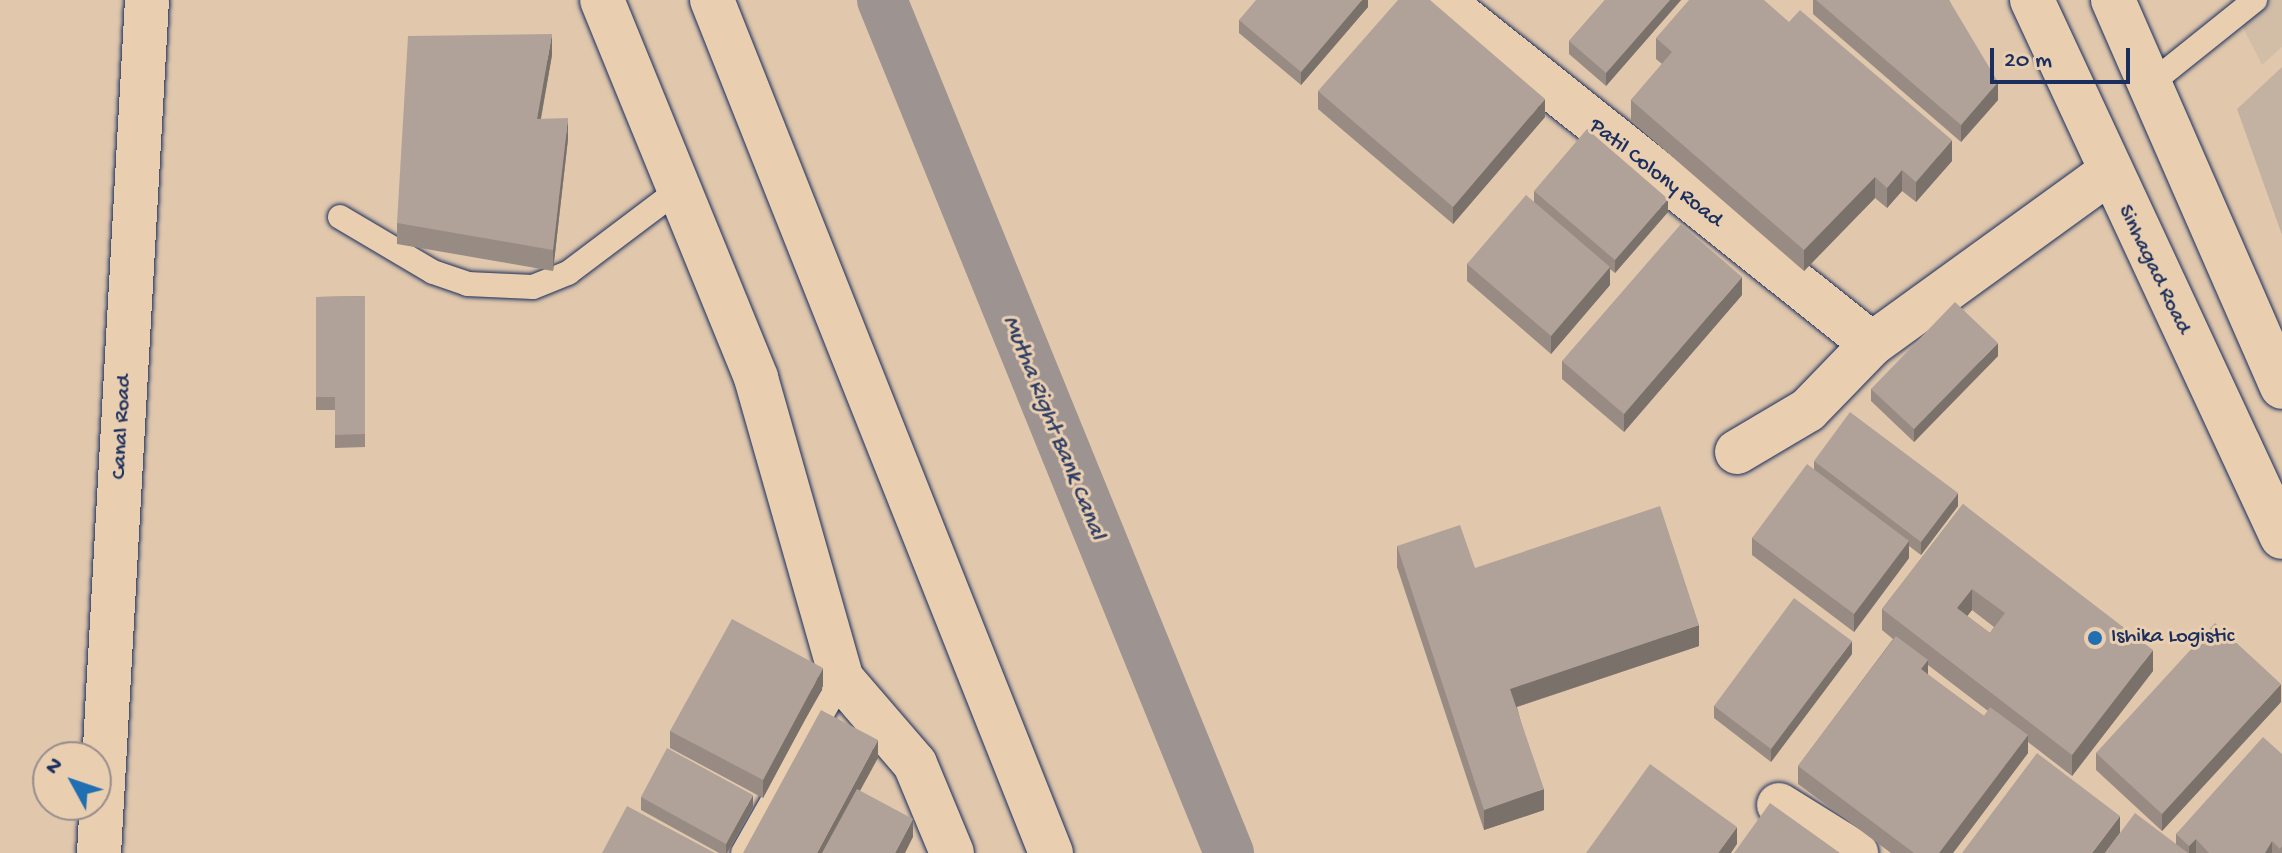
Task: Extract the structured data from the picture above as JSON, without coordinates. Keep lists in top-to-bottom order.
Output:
{
  "streets": {
    "street": ["Patil Colony Road", "Sinhagad Road", "Canal Road"]
  },
  "water": ["Mutha Right Bank Canal"],
  "places": ["Ishika Logistic"],
  "scale_bar": "20 m",
  "north": "top left"
}
